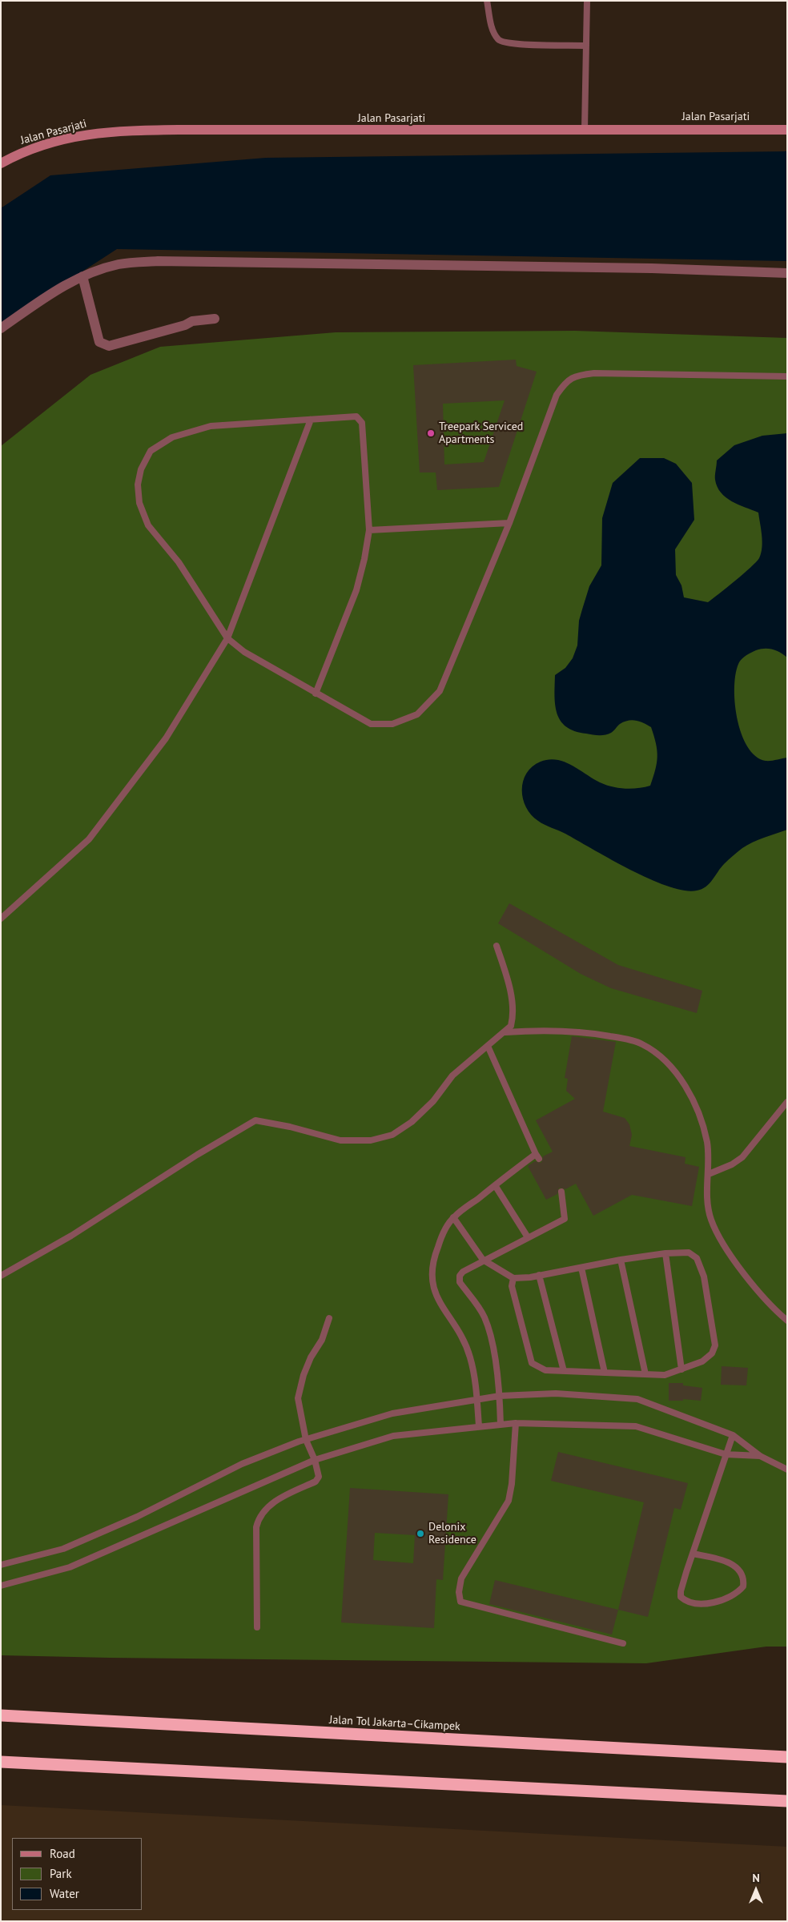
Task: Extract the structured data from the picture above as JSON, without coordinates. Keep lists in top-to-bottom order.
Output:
{
  "streets": {
    "highway": ["Jalan Tol Jakarta–Cikampek"],
    "main road": ["Jalan Pasarjati"]
  },
  "places": ["Treepark Serviced Apartments", "Delonix Residence"],
  "legend": ["Road", "Park", "Water"],
  "north": "top"
}
